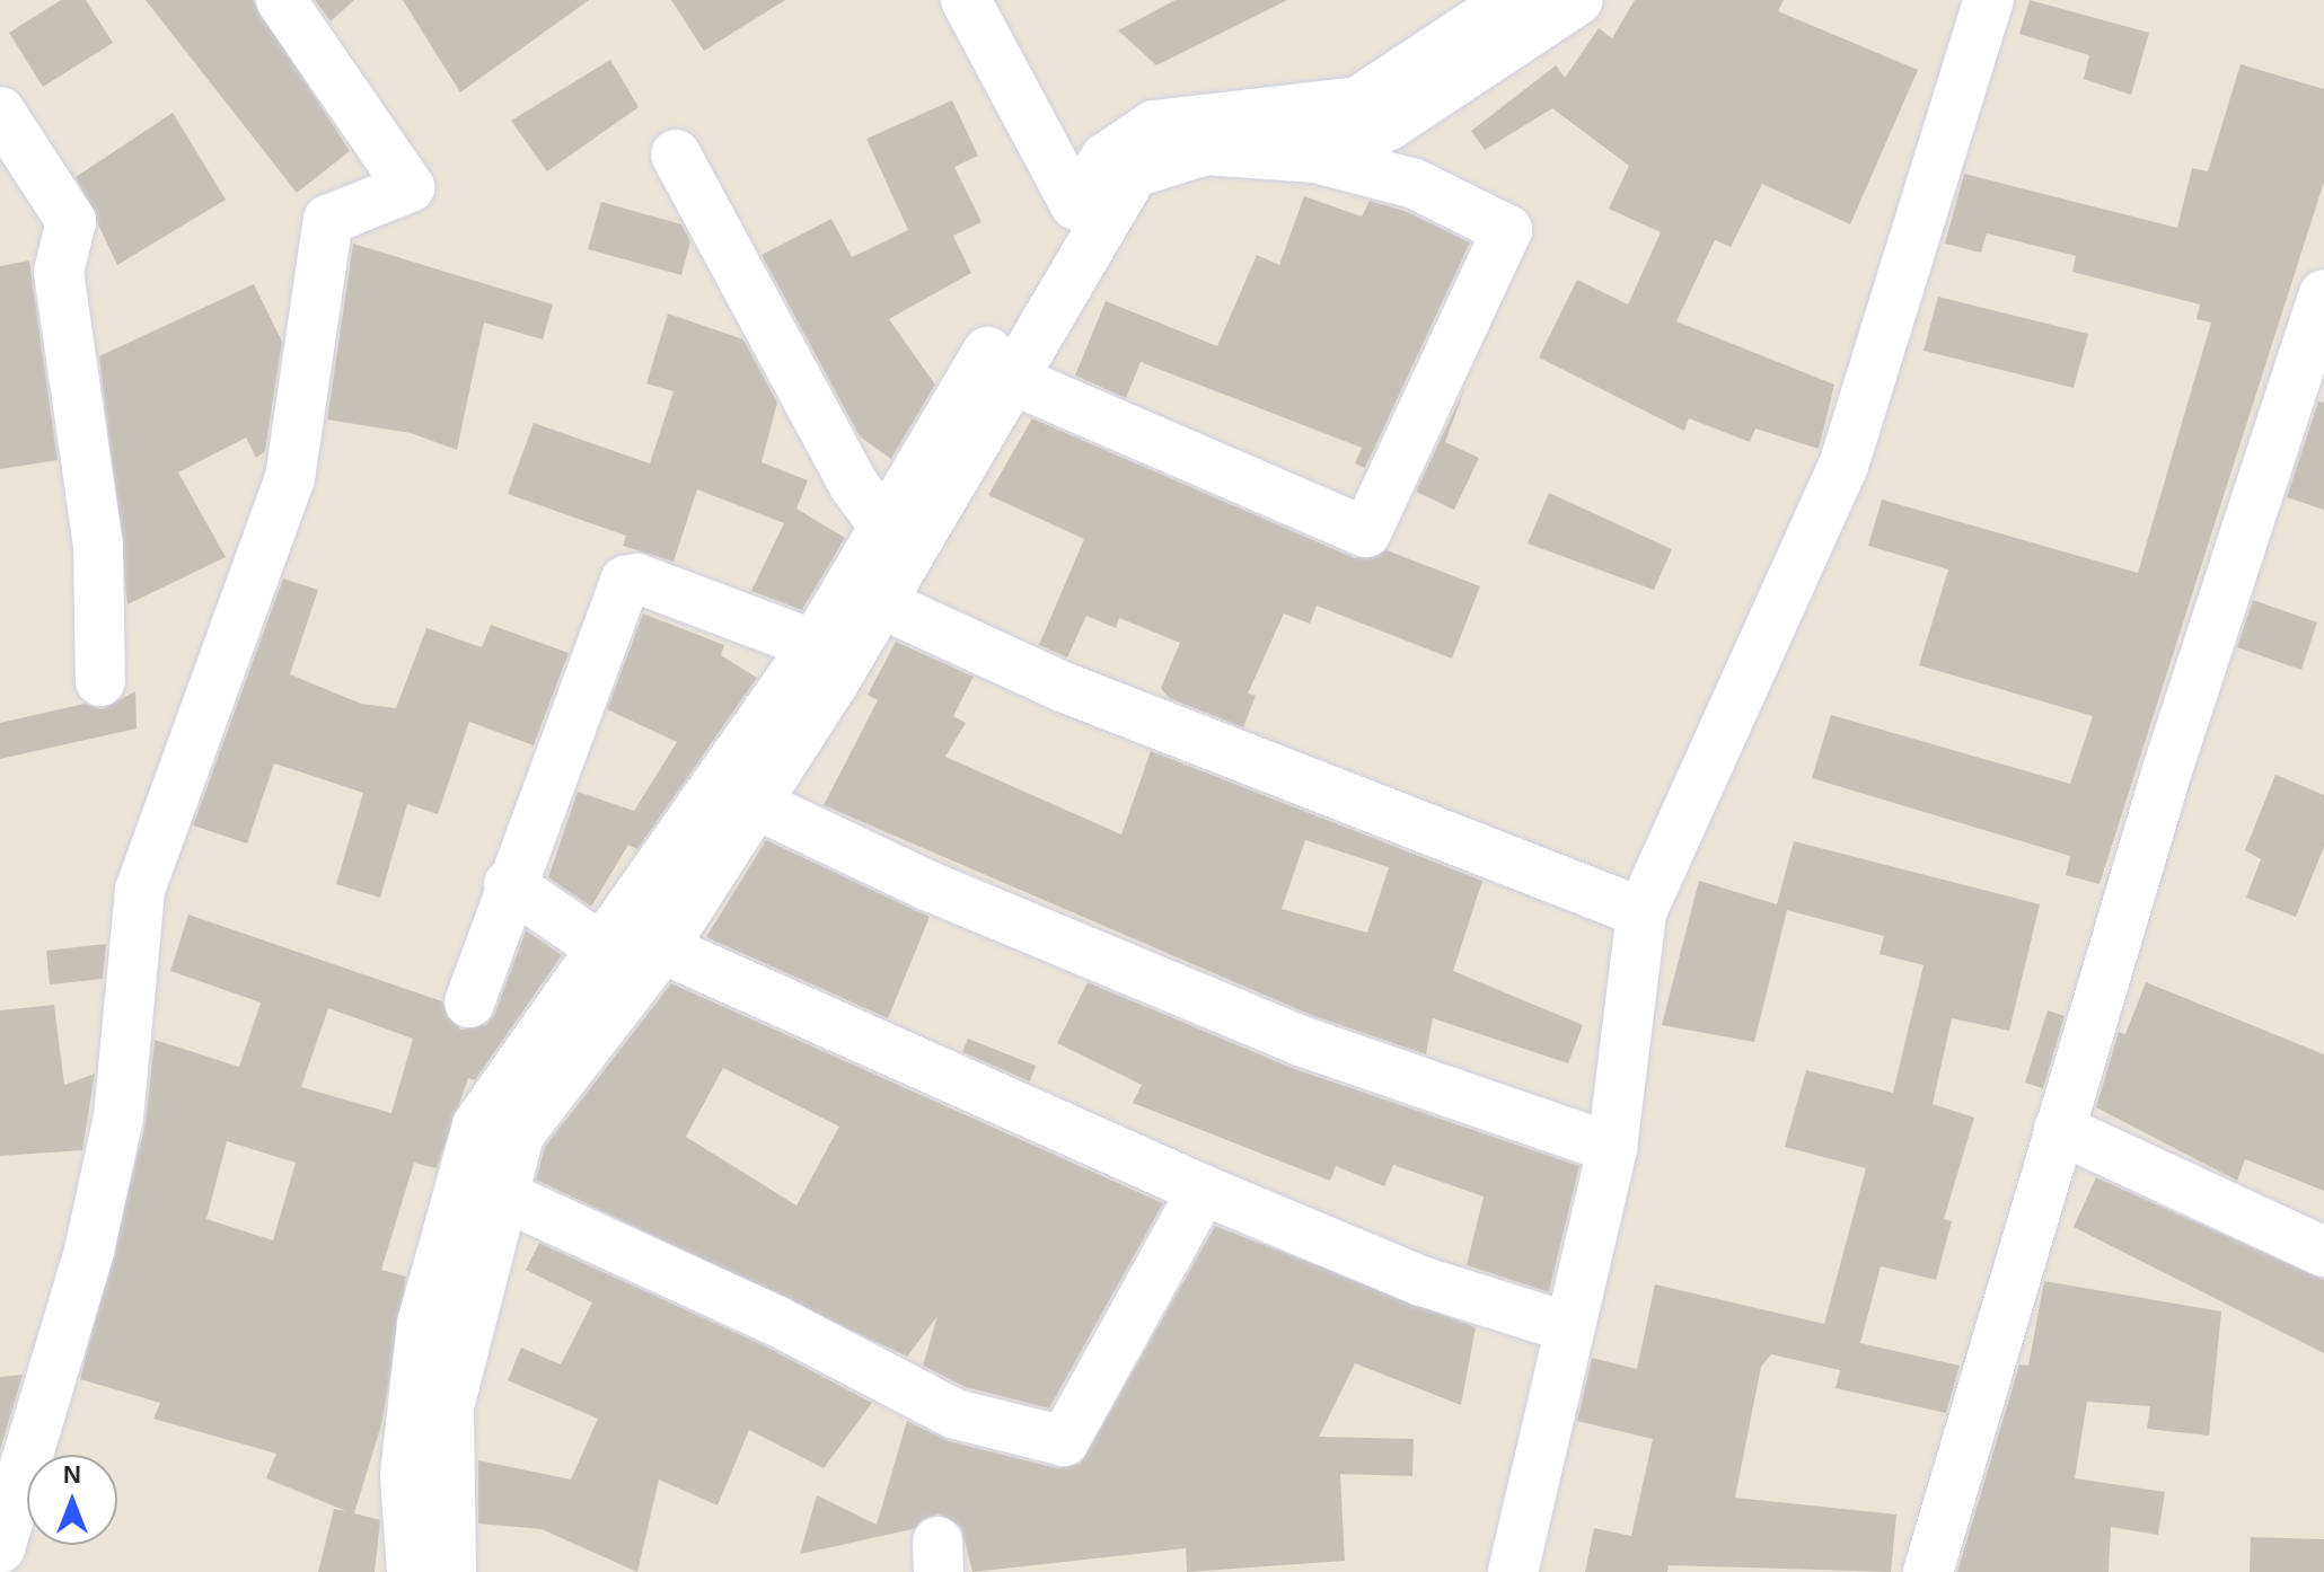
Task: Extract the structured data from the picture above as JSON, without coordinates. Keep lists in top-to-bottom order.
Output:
{
  "north": "top"
}
